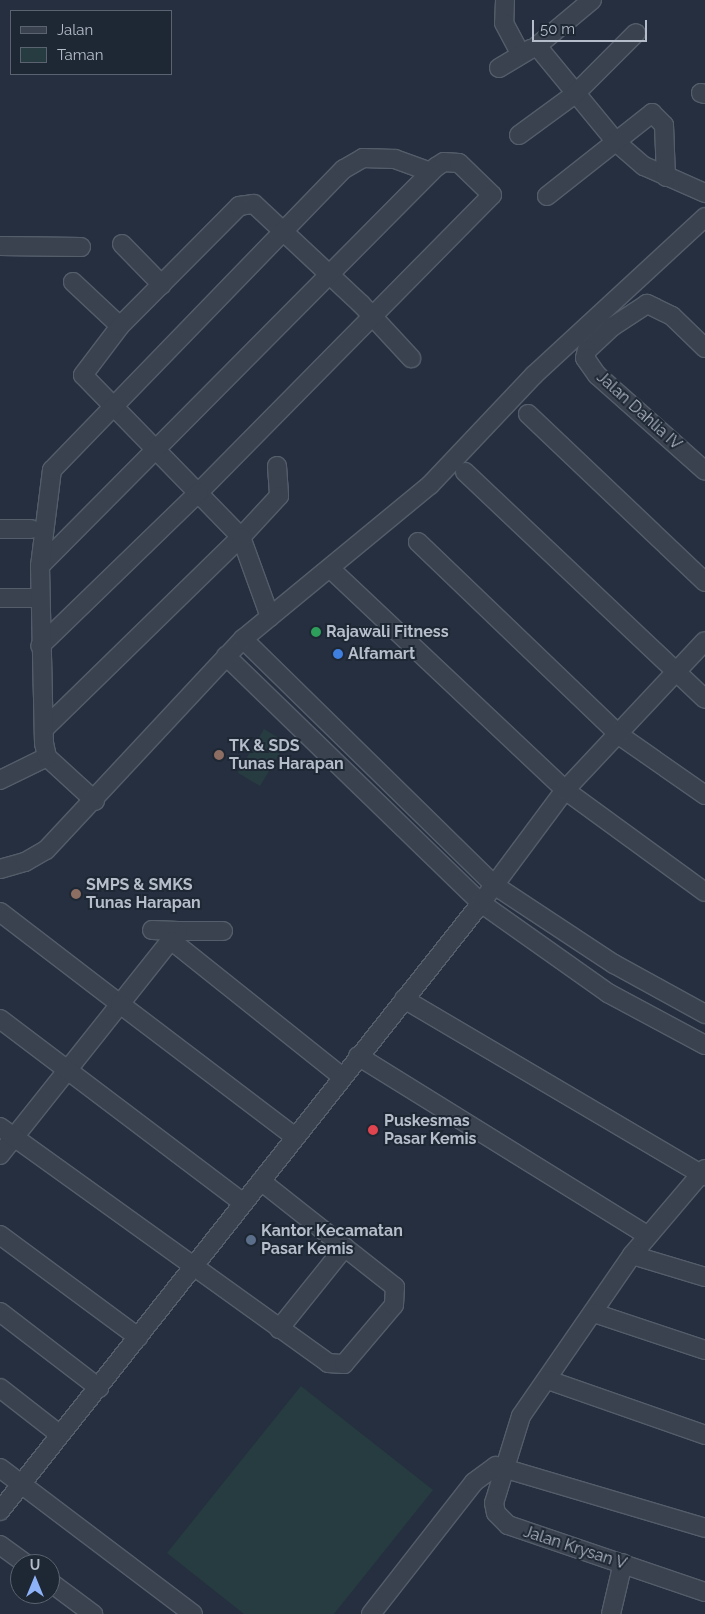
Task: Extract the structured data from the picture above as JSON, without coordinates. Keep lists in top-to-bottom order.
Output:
{
  "streets": {
    "street": ["Jalan Dahlia IV", "Jalan Krysan V"]
  },
  "places": [
    "Rajawali Fitness",
    "Alfamart",
    "TK & SDS Tunas Harapan",
    "SMPS & SMKS Tunas Harapan",
    "Puskesmas Pasar Kemis",
    "Kantor Kecamatan Pasar Kemis"
  ],
  "legend": ["Jalan", "Taman"],
  "scale_bar": "50 m",
  "north": "top"
}
